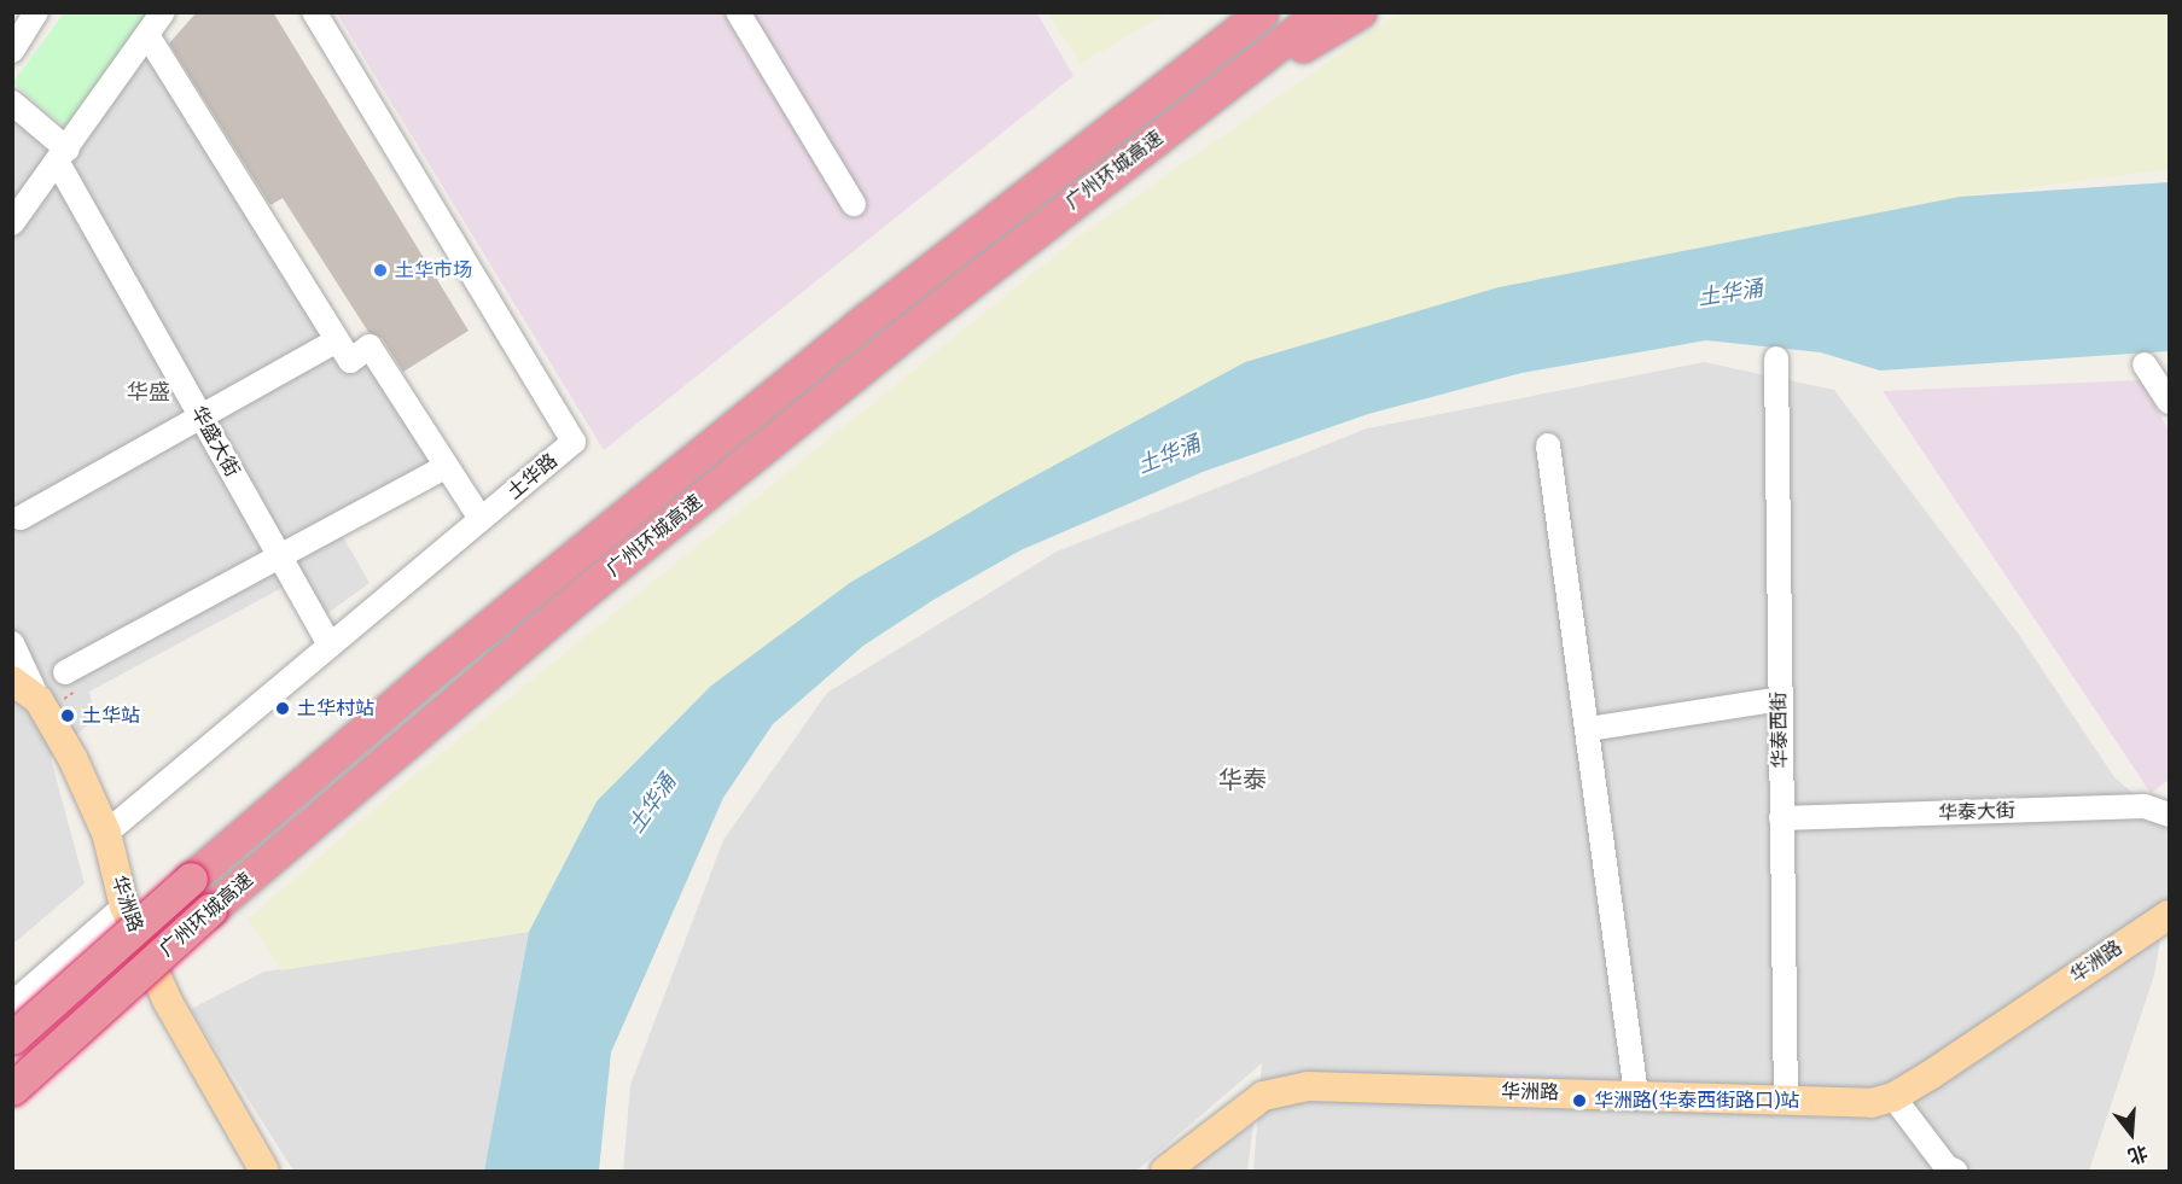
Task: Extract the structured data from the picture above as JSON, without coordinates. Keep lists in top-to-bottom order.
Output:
{
  "streets": {
    "highway": ["广州环城高速"],
    "main road": ["华洲路"],
    "street": [
      "华盛大街",
      "土华路",
      "华泰西街",
      "华泰大街"
    ]
  },
  "crossings": [
    ["华盛大街", "土华路"],
    ["土华路", "华洲路"],
    ["华泰西街", "华泰大街"],
    ["华泰西街", "华洲路"]
  ],
  "districts": ["华盛", "华泰"],
  "water": ["土华涌"],
  "places": [
    "土华市场",
    "土华村站",
    "土华站",
    "华洲路(华泰西街路口)站"
  ],
  "north": "bottom"
}
